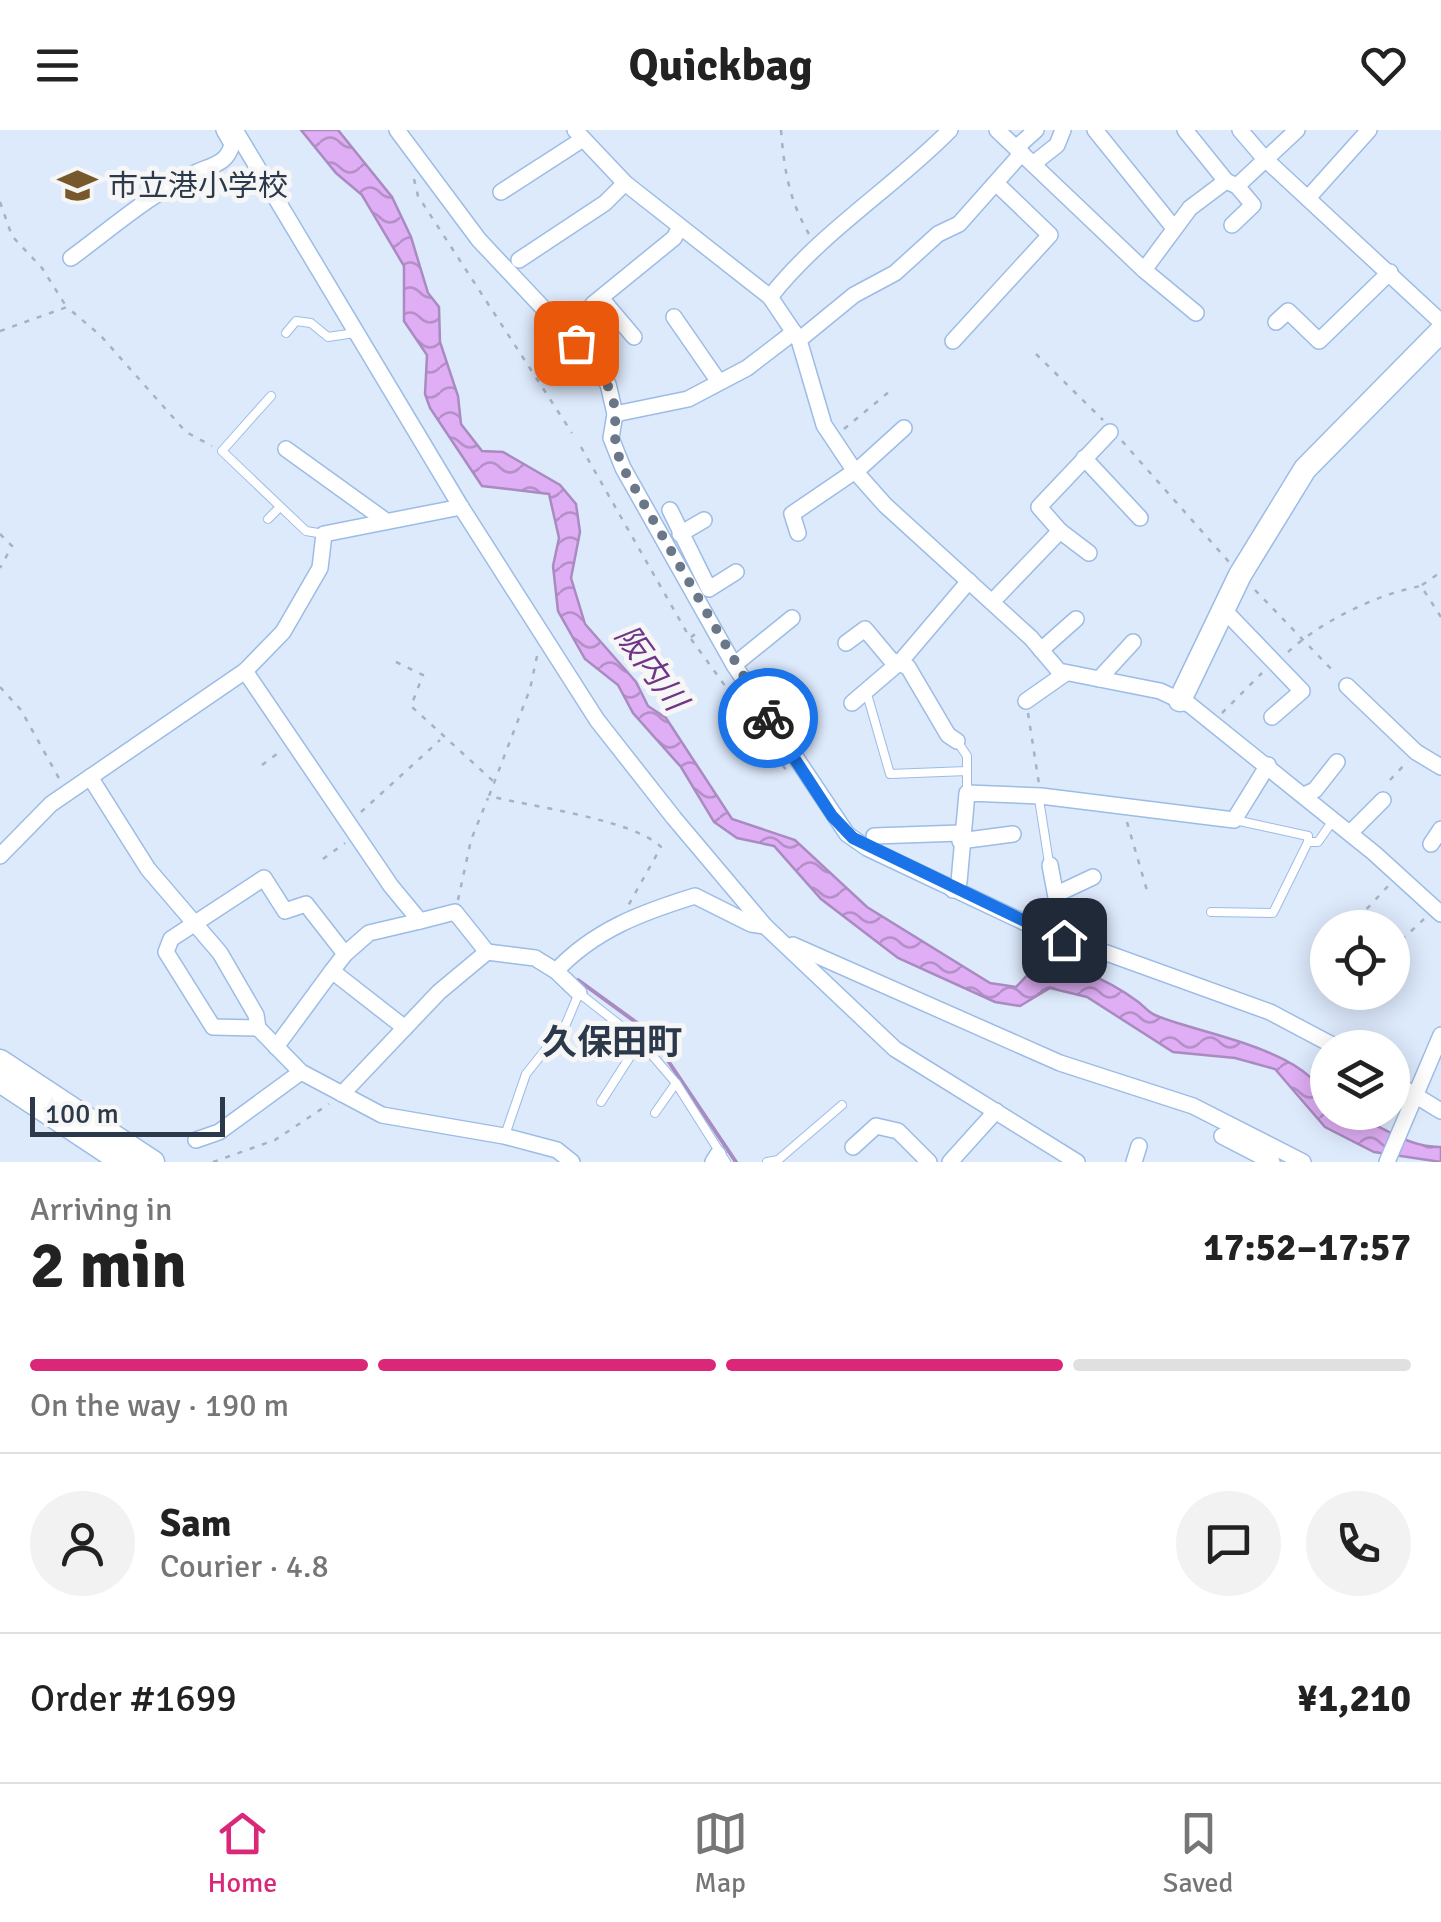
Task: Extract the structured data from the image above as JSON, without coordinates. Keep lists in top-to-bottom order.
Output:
{
  "districts": ["久保田町"],
  "water": ["阪内川"],
  "places": {
    "school or university": ["市立港小学校"]
  },
  "scale_bar": "100 m",
  "page": {
    "header": "Quickbag",
    "scale": "100 m",
    "heading": ["2 min", "Arriving in", "17:52–17:57"],
    "panel": [
      "Sam",
      "Courier · 4.8",
      "Order #1699",
      "¥1,210"
    ],
    "bar": "On the way · 190 m",
    "tabs": ["Home", "Map", "Saved"]
  }
}
